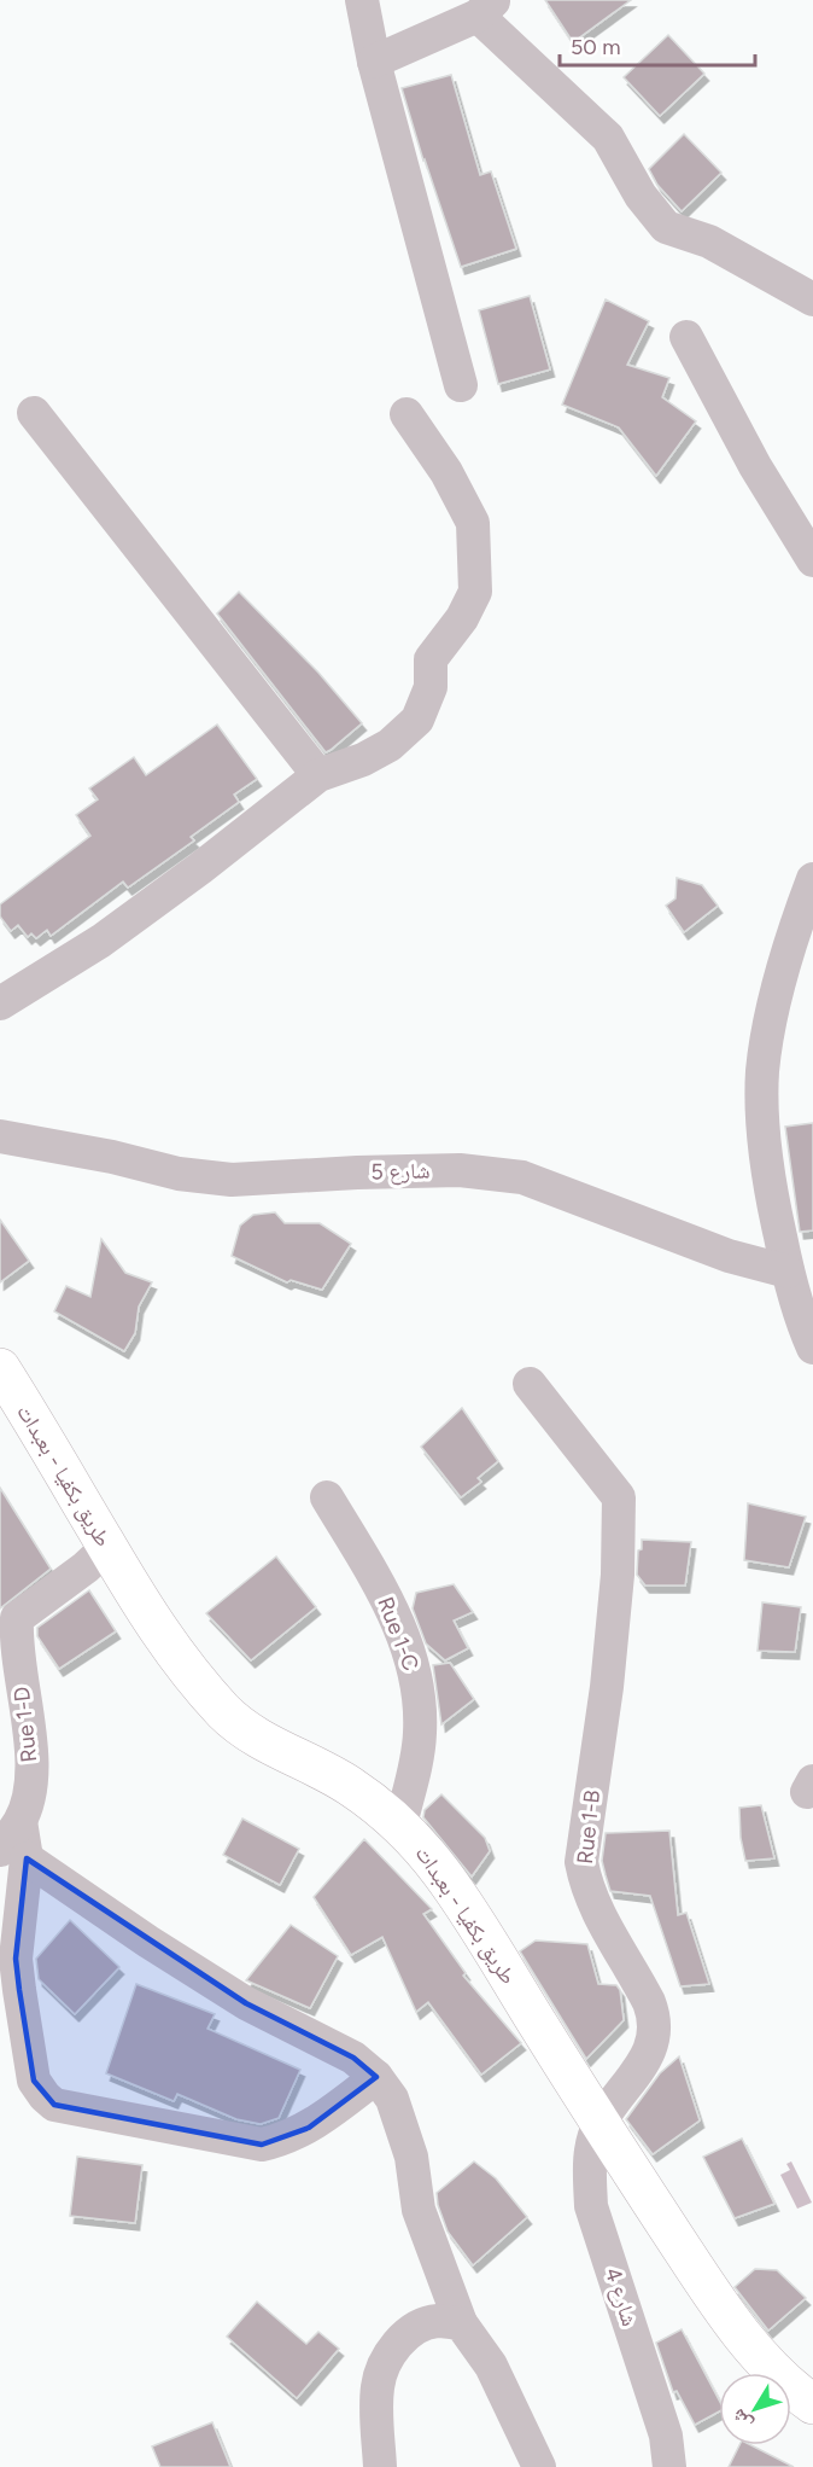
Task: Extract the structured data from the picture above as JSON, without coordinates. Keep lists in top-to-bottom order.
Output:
{
  "streets": {
    "main road": ["طريق بكفيا - بعبدات"],
    "street": [
      "شارع 5",
      "Rue 1-C",
      "Rue 1-D",
      "Rue 1-B",
      "شارع 4"
    ]
  },
  "crossings": [
    ["طريق بكفيا - بعبدات", "Rue 1-C"],
    ["طريق بكفيا - بعبدات", "Rue 1-D"],
    ["طريق بكفيا - بعبدات", "Rue 1-B"],
    ["طريق بكفيا - بعبدات", "شارع 4"],
    ["Rue 1-B", "شارع 4"]
  ],
  "scale_bar": "50 m",
  "north": "bottom left"
}
